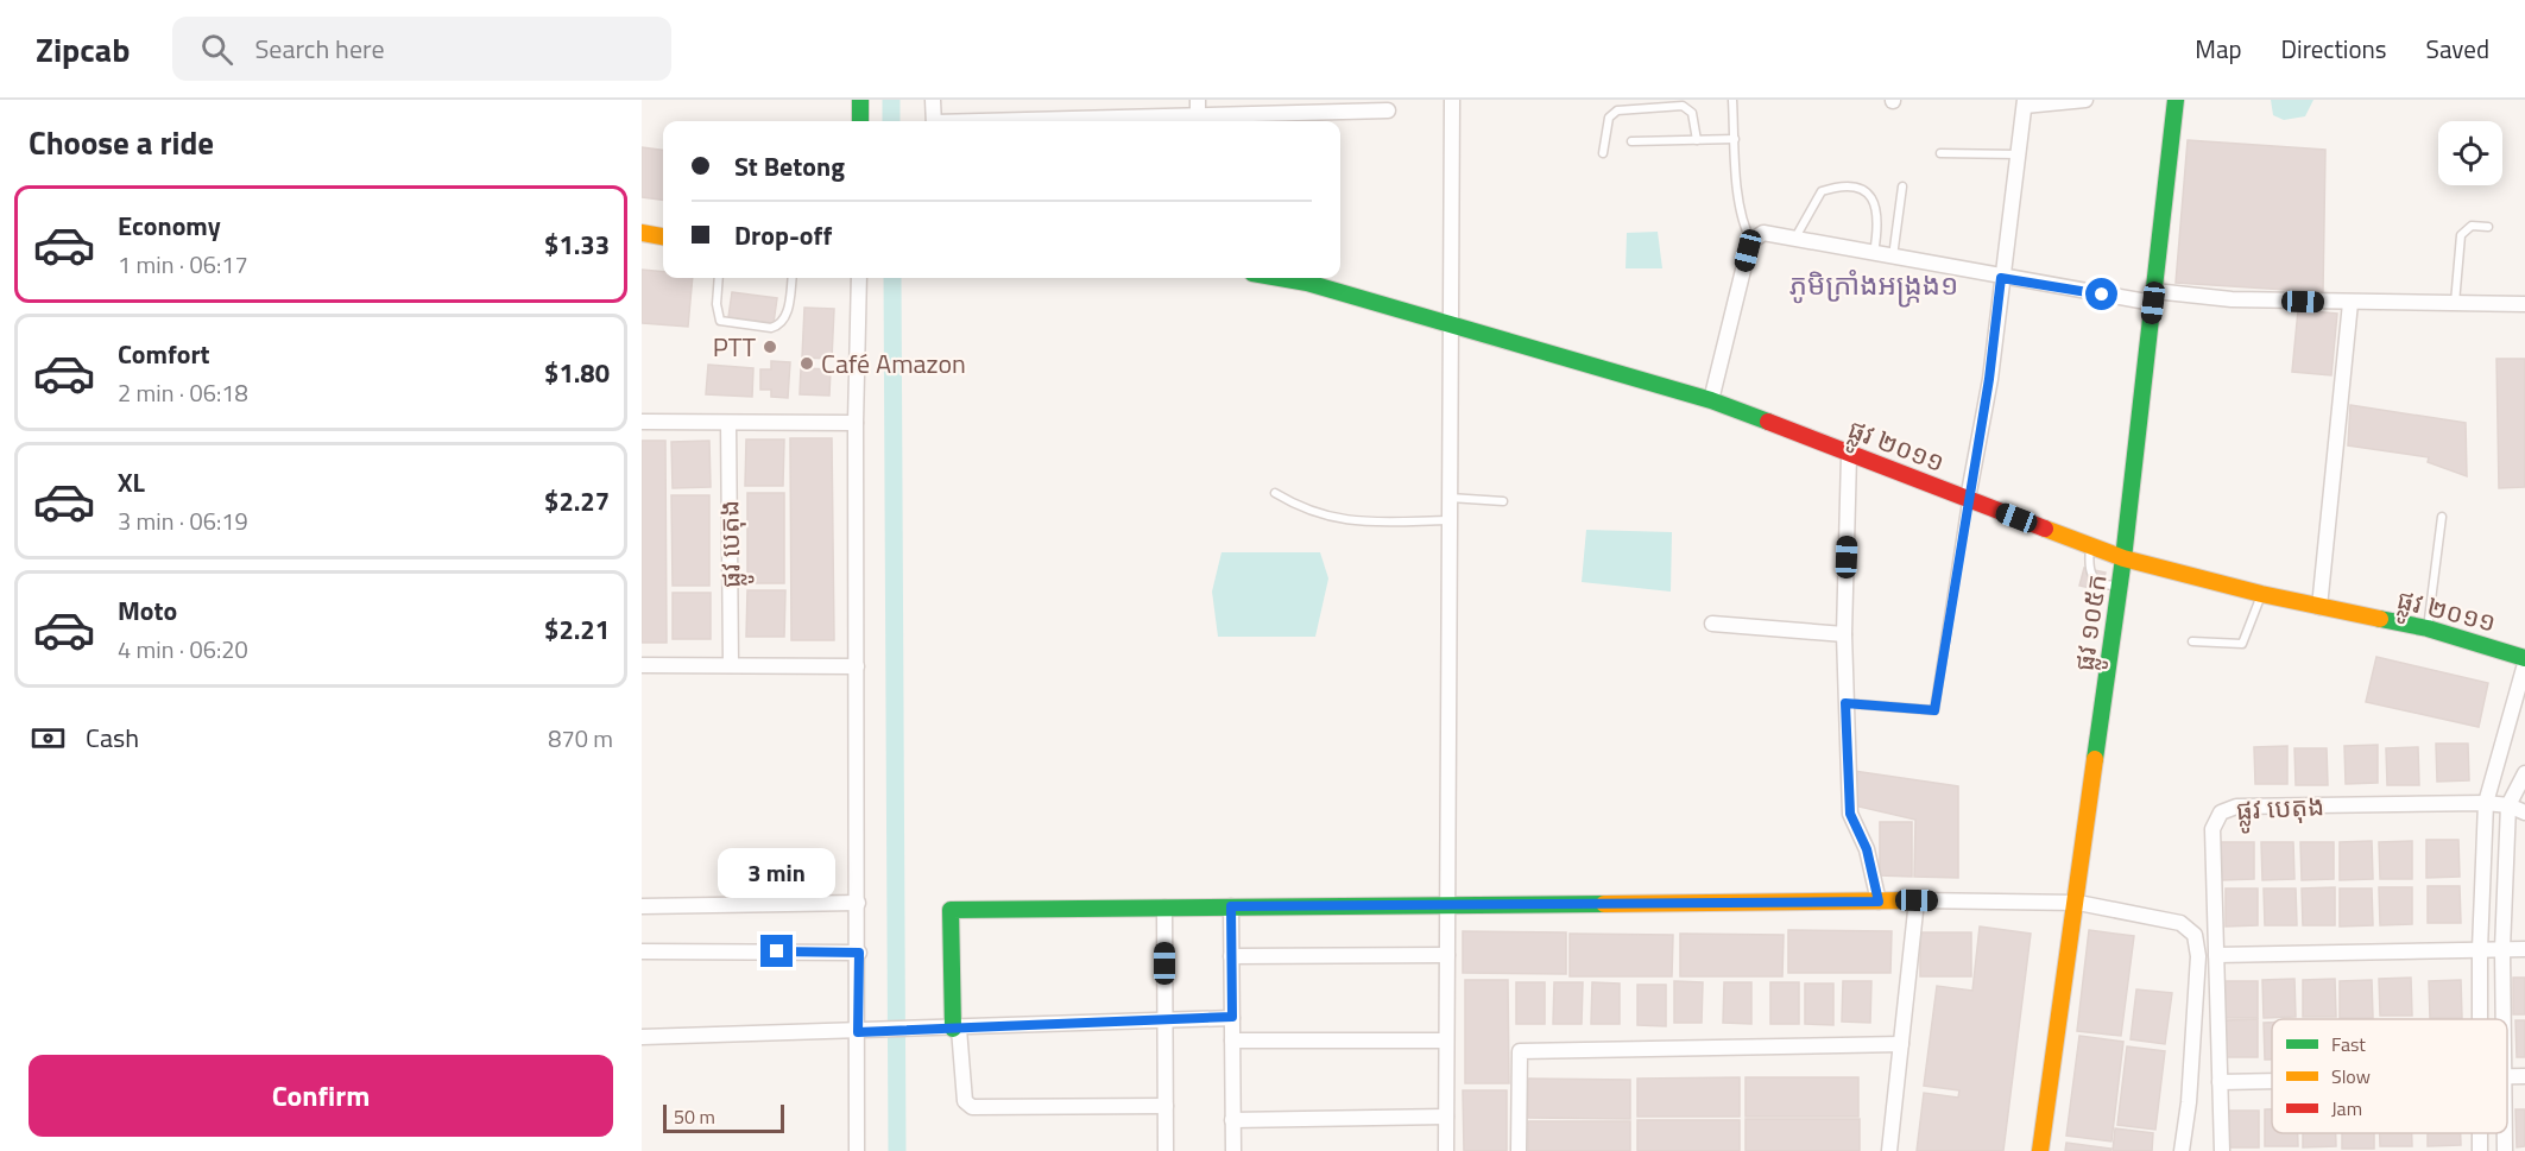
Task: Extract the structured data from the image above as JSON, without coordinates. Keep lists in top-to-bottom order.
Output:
{
  "streets": {
    "main road": ["ផ្លូវ ២០១១", "ផ្លូវ ១០៥ក"],
    "street": ["ផ្លូវ បេតុង"]
  },
  "crossings": [
    ["ផ្លូវ ២០១១", "ផ្លូវ ១០៥ក"]
  ],
  "districts": ["ភូមិក្រាំងអង្រ្កង១"],
  "places": ["PTT", "Café Amazon"],
  "legend": ["Fast", "Slow", "Jam"],
  "scale_bar": "50 m",
  "page": {
    "header": "Zipcab",
    "search": "Search here",
    "nav": ["Map", "Directions", "Saved"],
    "heading": "Choose a ride",
    "banner": ["St Betong", "Drop-off"],
    "list": [
      {
        "name": "Economy",
        "note": "1 min · 06:17",
        "value": "$1.33"
      },
      {
        "name": "Comfort",
        "note": "2 min · 06:18",
        "value": "$1.80"
      },
      {
        "name": "XL",
        "note": "3 min · 06:19",
        "value": "$2.27"
      },
      {
        "name": "Moto",
        "note": "4 min · 06:20",
        "value": "$2.21"
      }
    ],
    "pay": ["Cash", "870 m"],
    "bubble": "3 min",
    "buttons": "Confirm",
    "scale": "50 m"
  }
}
